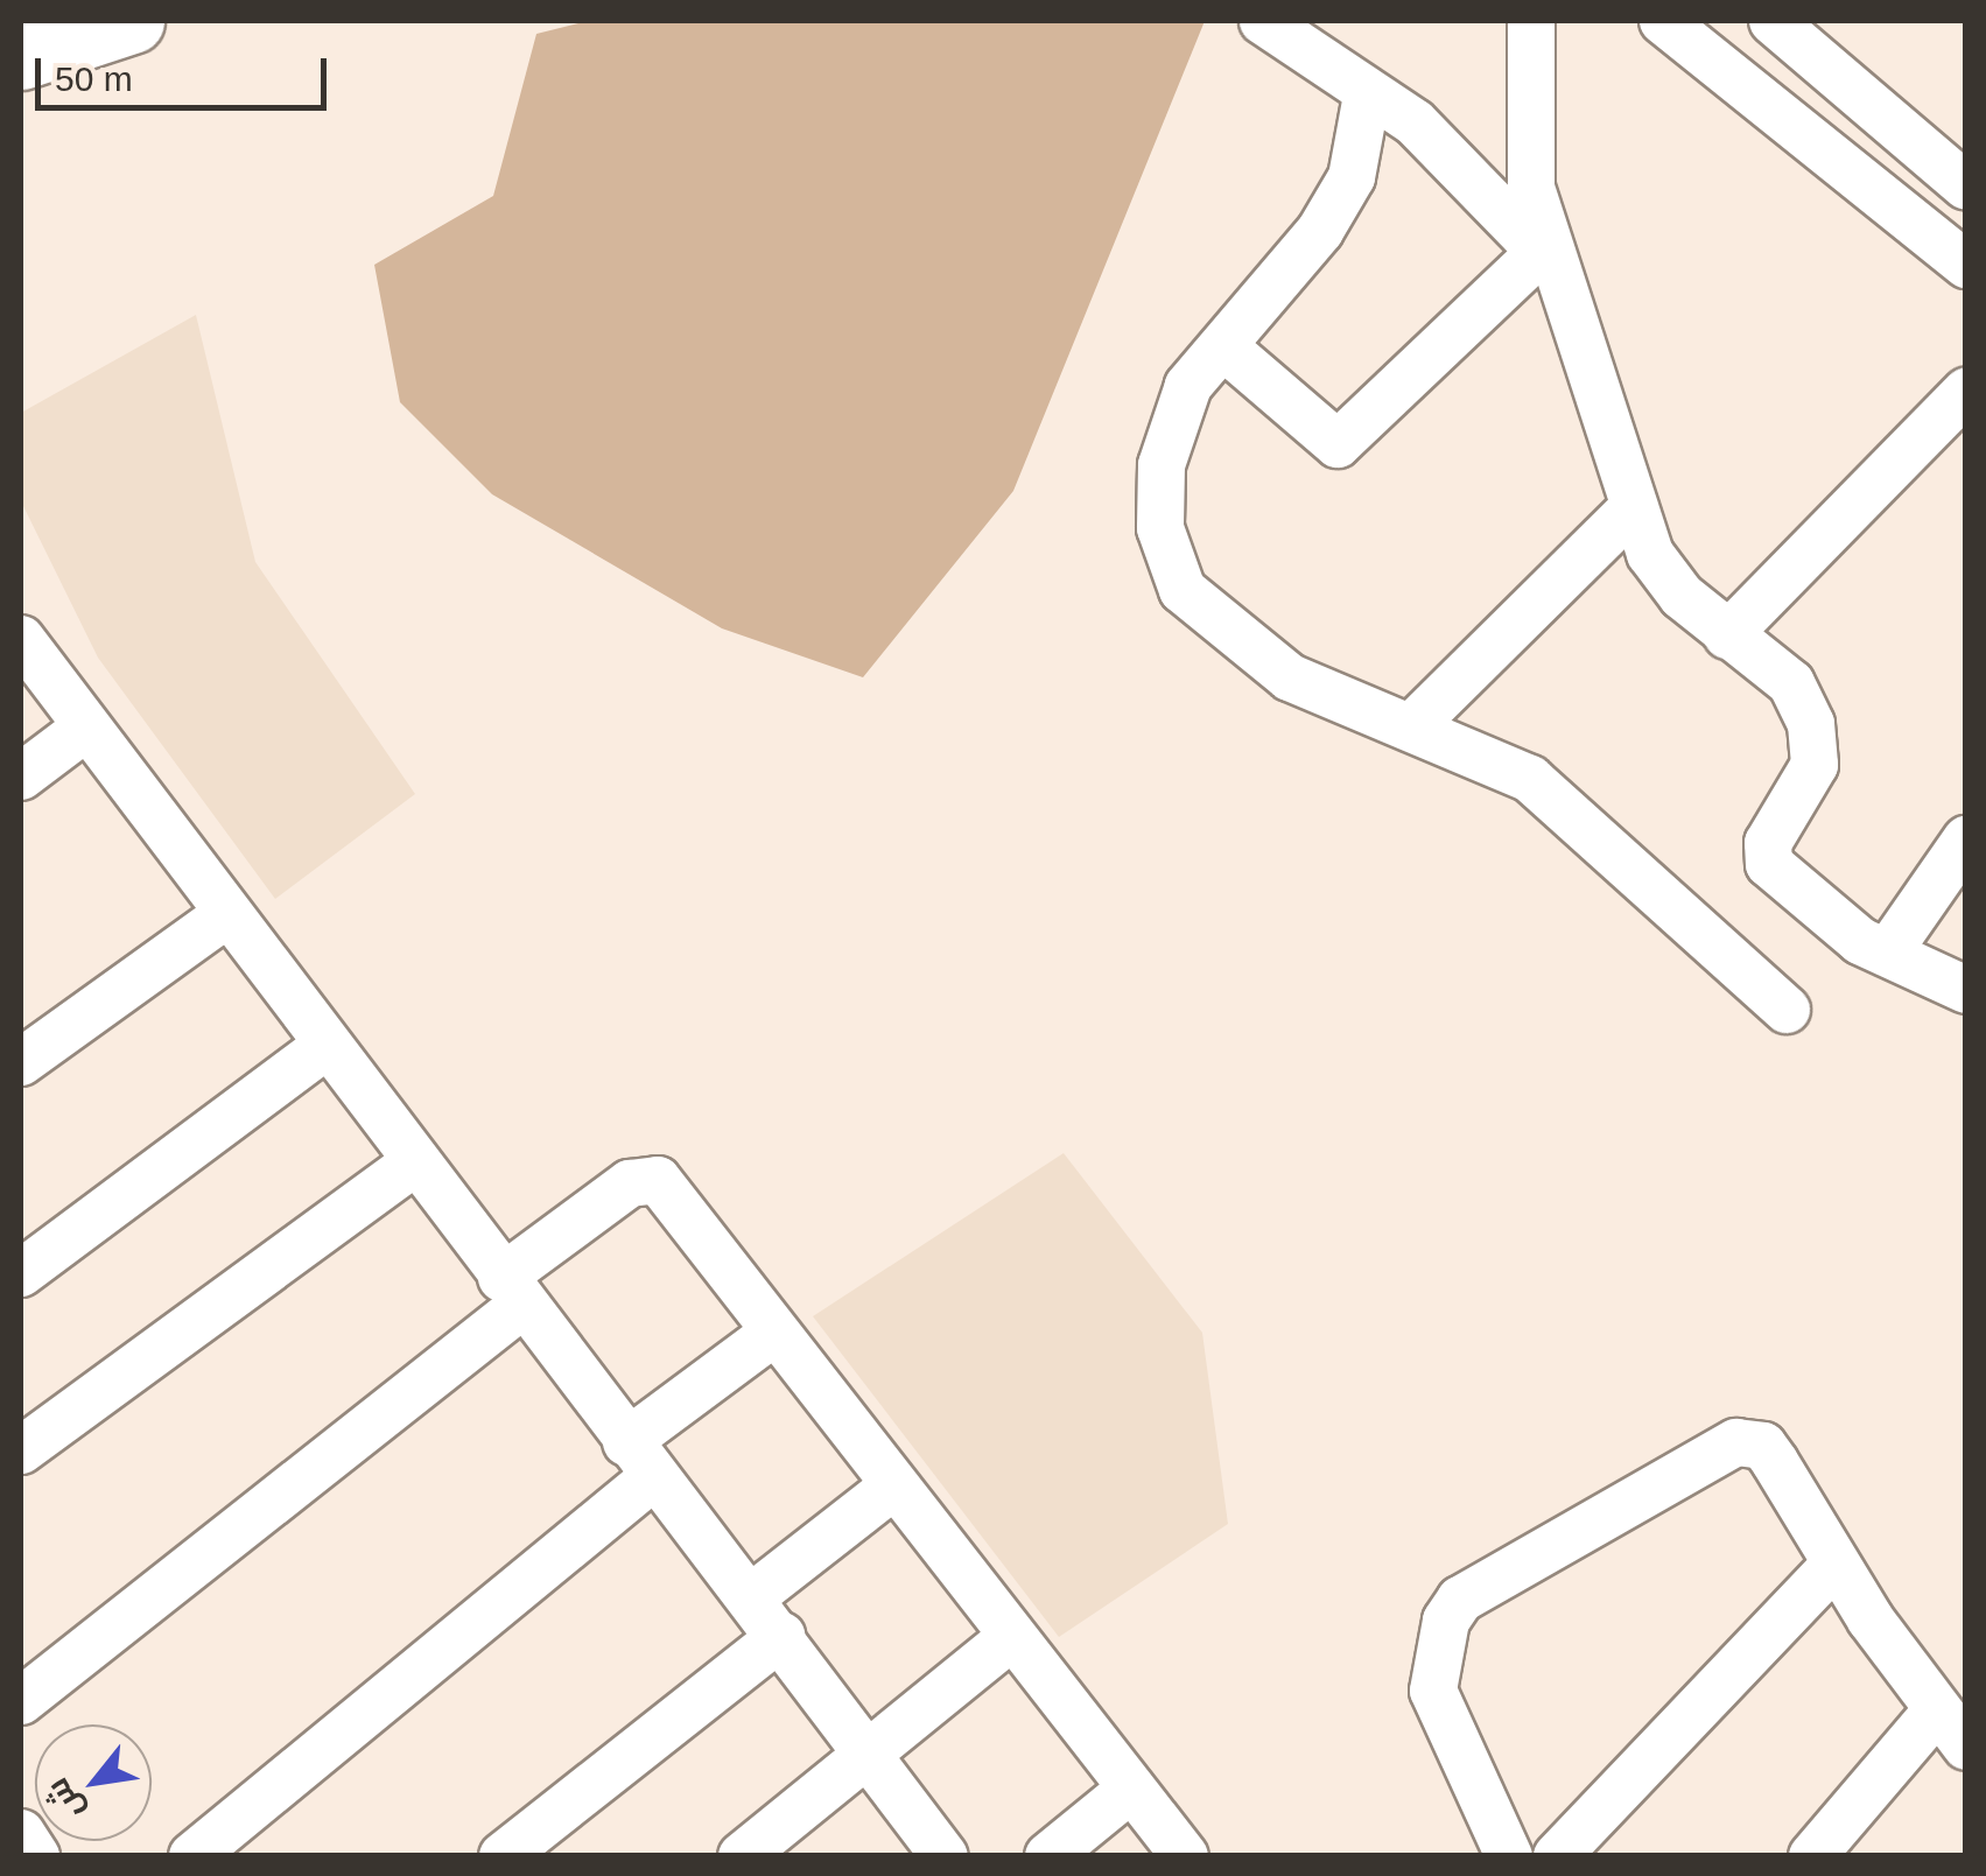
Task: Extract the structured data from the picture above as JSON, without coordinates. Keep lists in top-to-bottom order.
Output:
{
  "scale_bar": "50 m",
  "north": "bottom left"
}
